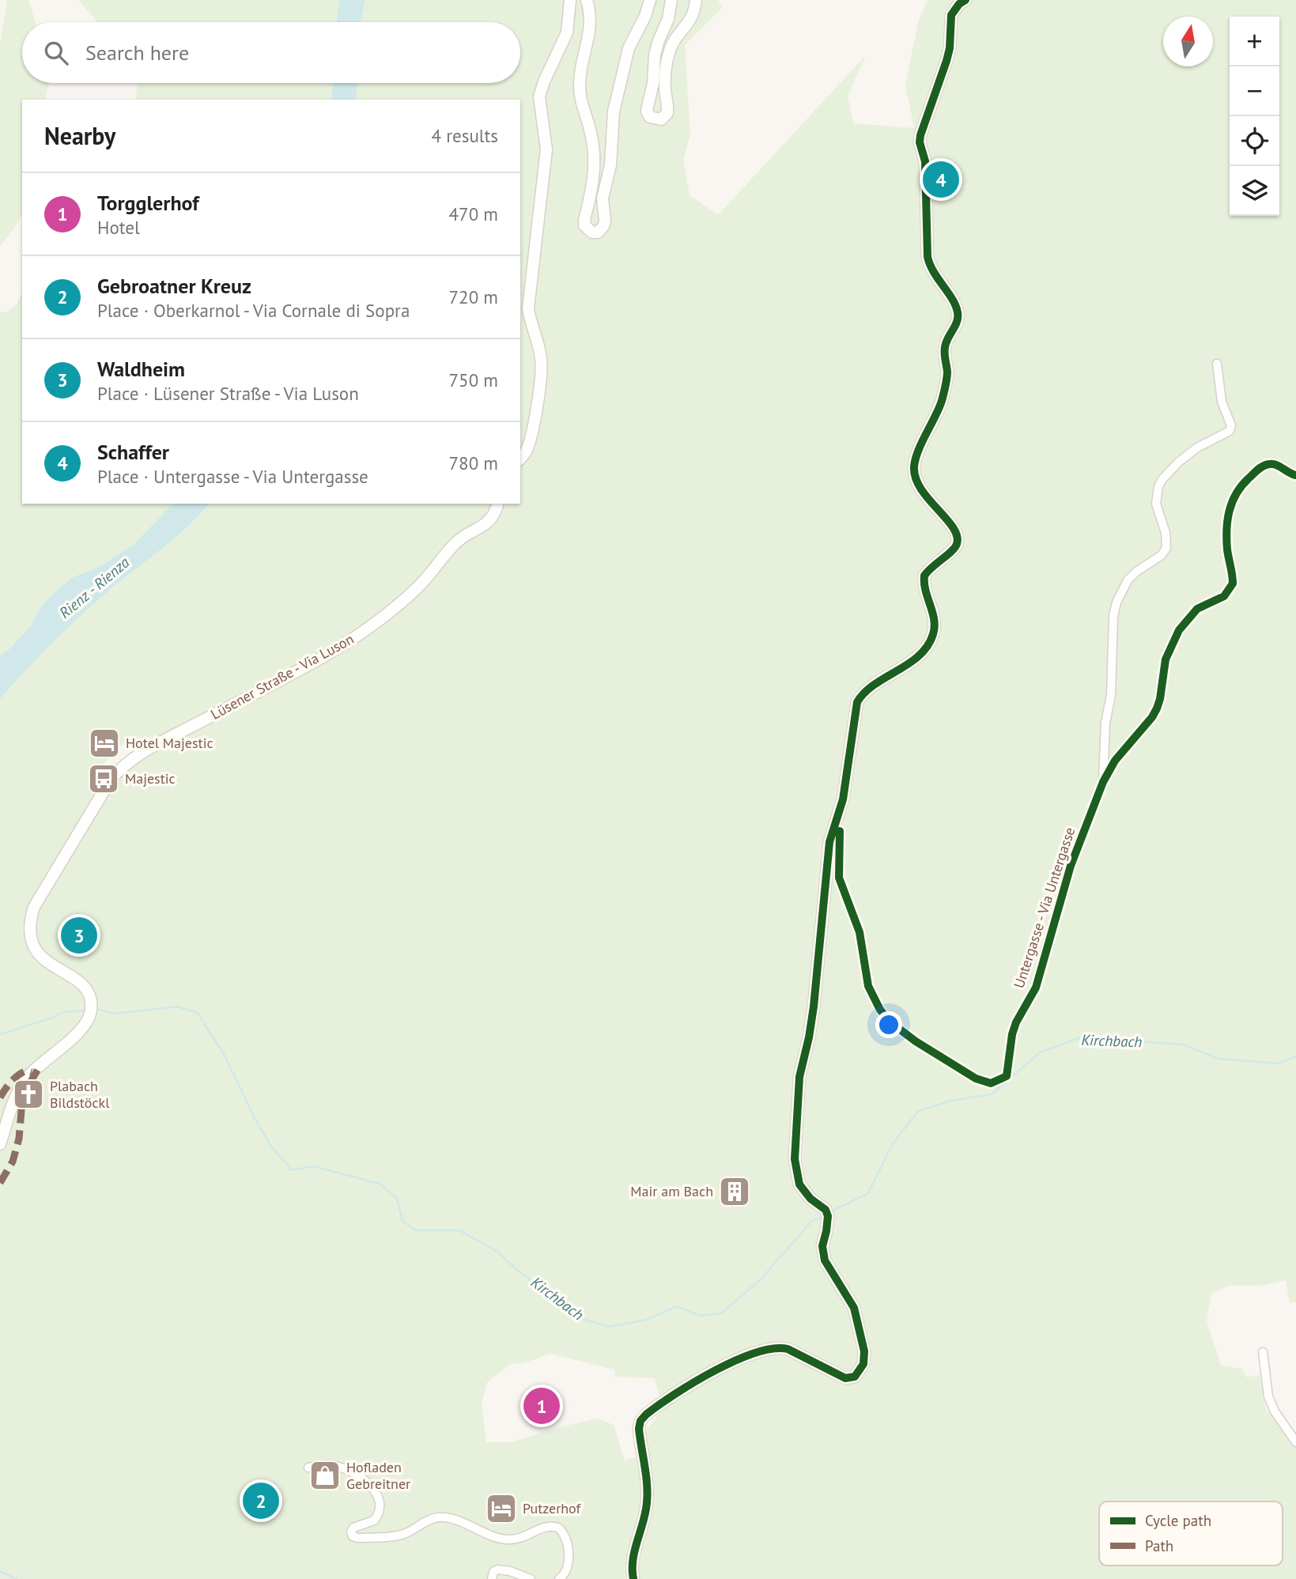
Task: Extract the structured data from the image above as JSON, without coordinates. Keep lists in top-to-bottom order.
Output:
{
  "streets": {
    "street": ["Lüsener Straße - Via Luson", "Untergasse - Via Untergasse"]
  },
  "water": ["Rienz - Rienza", "Kirchbach"],
  "places": {
    "hotel": ["Hotel Majestic", "Putzerhof"],
    "bus stop": ["Majestic"],
    "church": ["Plabach Bildstöckl"],
    "building": ["Mair am Bach"],
    "shop": ["Hofladen Gebreitner"]
  },
  "legend": ["Cycle path", "Path"],
  "north": "top",
  "page": {
    "map_buttons": ["+", "−"],
    "search": "Search here",
    "heading": ["Nearby", "4 results"],
    "pins": [
      "4",
      "3",
      "1",
      "2"
    ],
    "list": [
      {
        "mark": "1",
        "name": "Torgglerhof",
        "note": "Hotel",
        "value": "470 m"
      },
      {
        "mark": "2",
        "name": "Gebroatner Kreuz",
        "note": "Place · Oberkarnol - Via Cornale di Sopra",
        "value": "720 m"
      },
      {
        "mark": "3",
        "name": "Waldheim",
        "note": "Place · Lüsener Straße - Via Luson",
        "value": "750 m"
      },
      {
        "mark": "4",
        "name": "Schaffer",
        "note": "Place · Untergasse - Via Untergasse",
        "value": "780 m"
      }
    ]
  }
}
